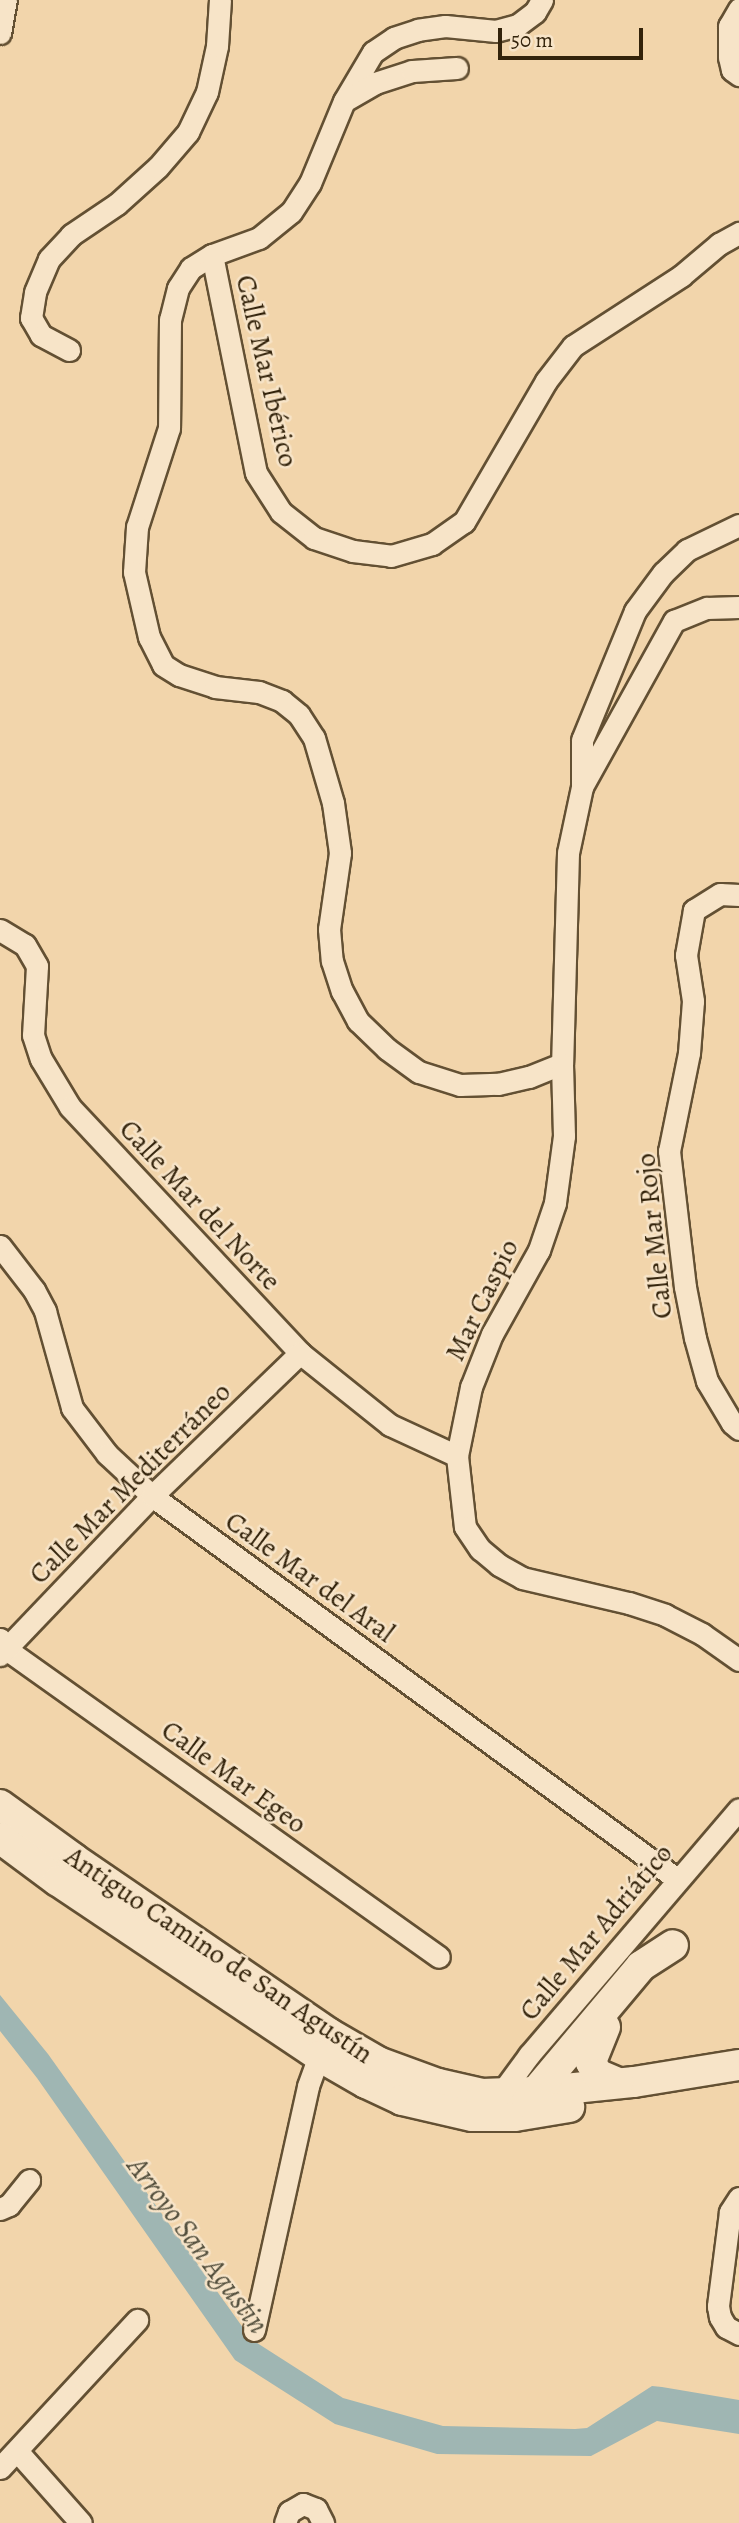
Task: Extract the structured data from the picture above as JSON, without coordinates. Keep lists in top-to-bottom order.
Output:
{
  "streets": {
    "street": [
      "Calle Mar Ibérico",
      "Calle Mar del Norte",
      "Calle Mar Rojo",
      "Mar Caspio",
      "Calle Mar Mediterráneo",
      "Calle Mar del Aral",
      "Calle Mar Egeo",
      "Calle Mar Adriático",
      "Antiguo Camino de San Agustín"
    ]
  },
  "crossings": [
    ["Calle Mar Ibérico", "Mar Caspio"],
    ["Calle Mar del Norte", "Mar Caspio"],
    ["Calle Mar del Norte", "Calle Mar Mediterráneo"],
    ["Calle Mar Mediterráneo", "Calle Mar del Aral"],
    ["Calle Mar Mediterráneo", "Calle Mar Egeo"],
    ["Calle Mar del Aral", "Calle Mar Adriático"],
    ["Calle Mar Adriático", "Antiguo Camino de San Agustín"]
  ],
  "water": ["Arroyo San Agustin"],
  "scale_bar": "50 m"
}
